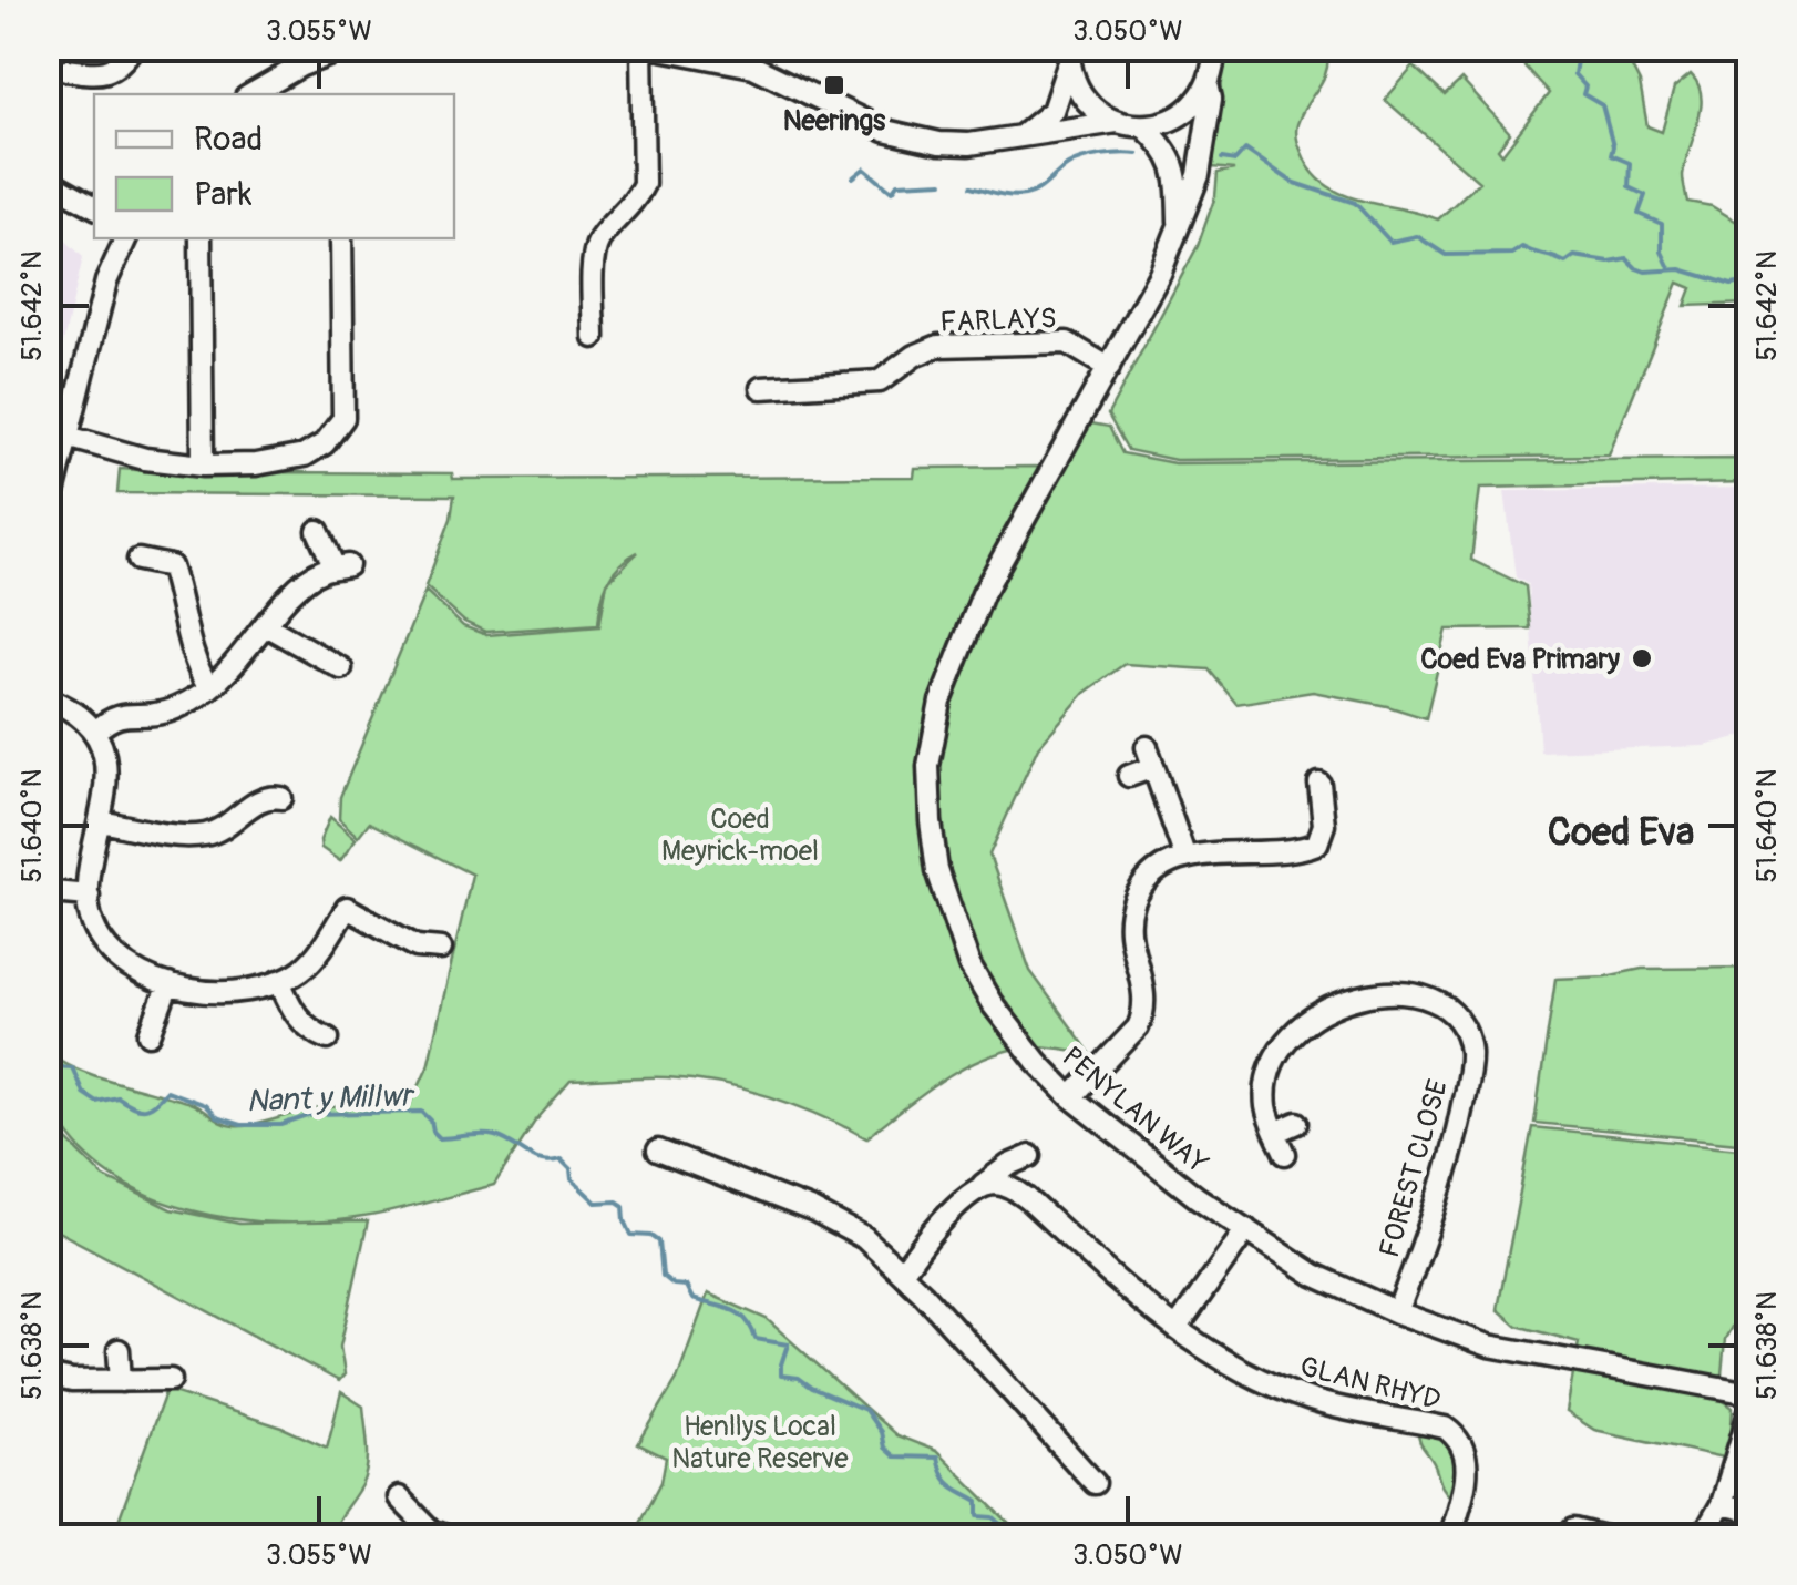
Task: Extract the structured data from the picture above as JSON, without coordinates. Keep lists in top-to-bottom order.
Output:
{
  "streets": {
    "street": [
      "FARLAYS",
      "PENYLAN WAY",
      "FOREST CLOSE",
      "GLAN RHYD"
    ]
  },
  "crossings": [
    ["FARLAYS", "PENYLAN WAY"],
    ["PENYLAN WAY", "FOREST CLOSE"]
  ],
  "districts": ["Coed Eva"],
  "water": ["Nant y Millwr"],
  "parks": ["Coed Meyrick-moel", "Henllys Local Nature Reserve"],
  "places": {
    "transit": ["Neerings"],
    "other": ["Coed Eva Primary"]
  },
  "legend": ["Road", "Park"],
  "coordinates": [
    "3.055°W",
    "3.050°W",
    "51.642°N",
    "51.640°N",
    "51.638°N"
  ]
}
